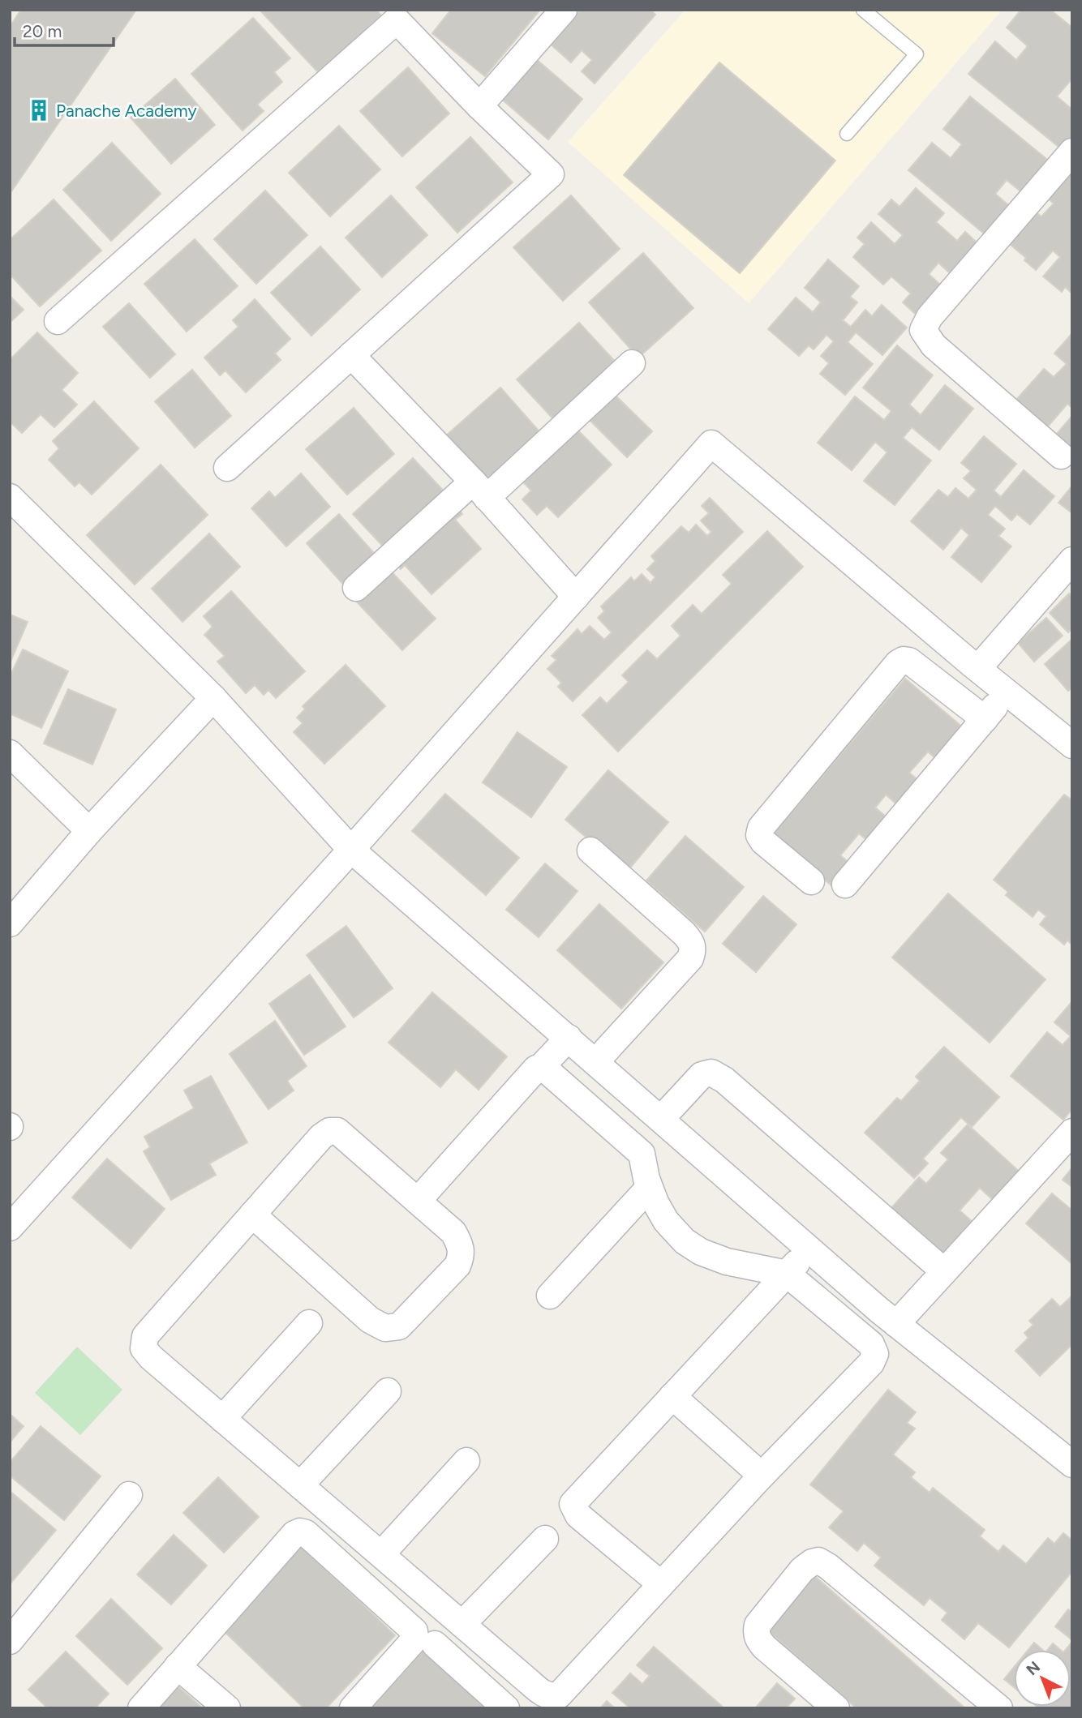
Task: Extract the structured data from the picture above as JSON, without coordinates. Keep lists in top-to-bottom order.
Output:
{
  "places": {
    "building": ["Panache Academy"]
  },
  "scale_bar": "20 m",
  "north": "top left"
}
